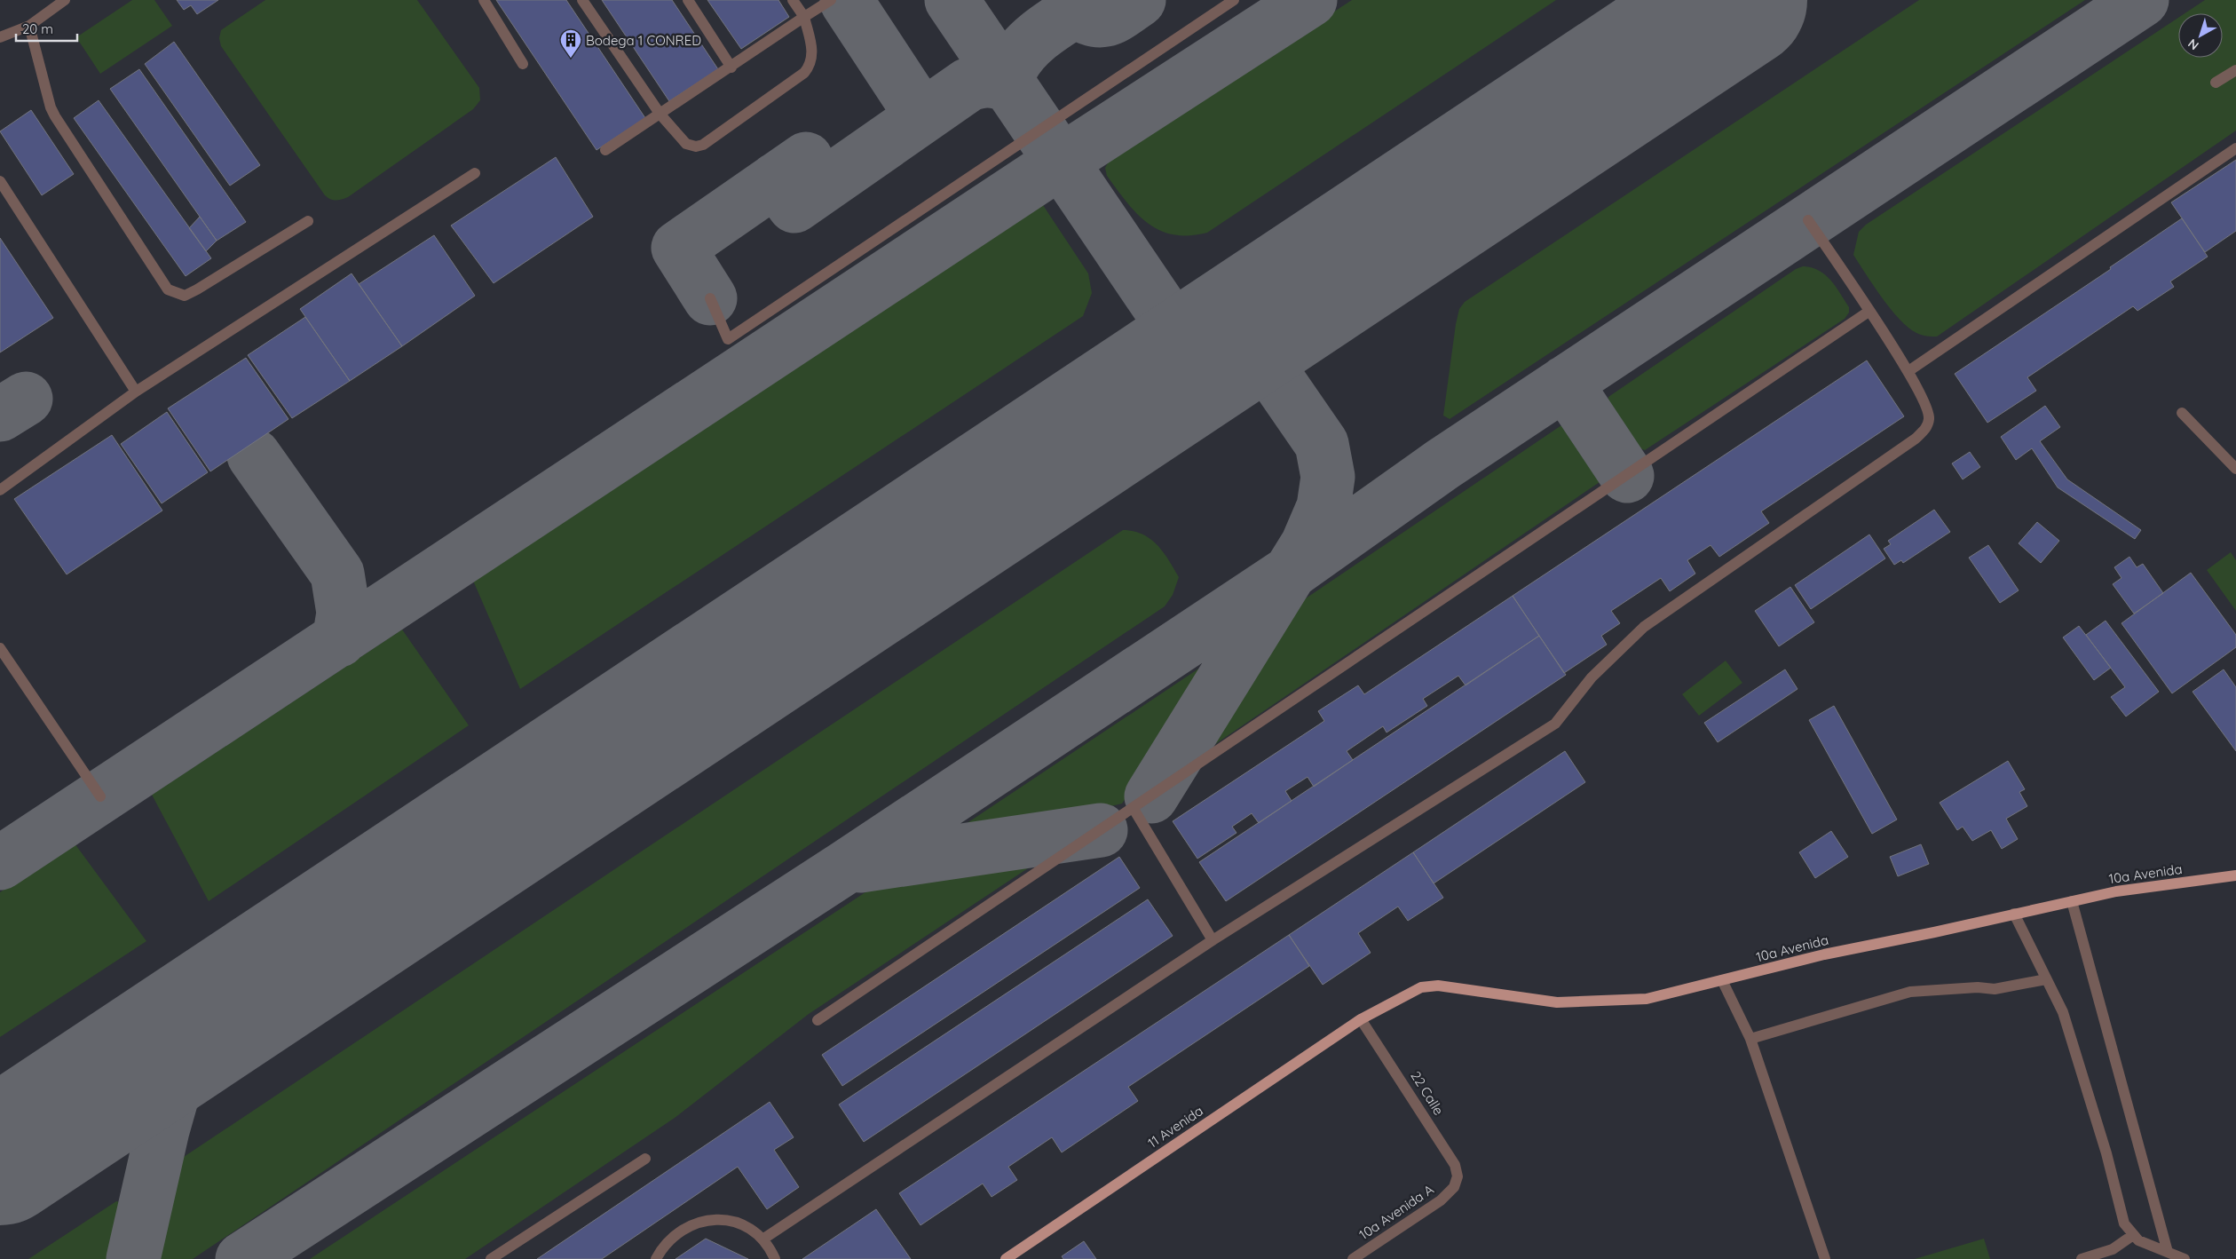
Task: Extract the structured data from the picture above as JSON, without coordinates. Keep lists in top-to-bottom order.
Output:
{
  "streets": {
    "main road": ["10a Avenida", "11 Avenida"],
    "street": ["22 Calle", "10a Avenida A"]
  },
  "crossings": [
    ["10a Avenida", "22 Calle"],
    ["10a Avenida", "11 Avenida"],
    ["22 Calle", "11 Avenida"],
    ["22 Calle", "10a Avenida A"]
  ],
  "places": {
    "building": ["Bodega 1 CONRED"]
  },
  "scale_bar": "20 m",
  "north": "bottom left"
}
